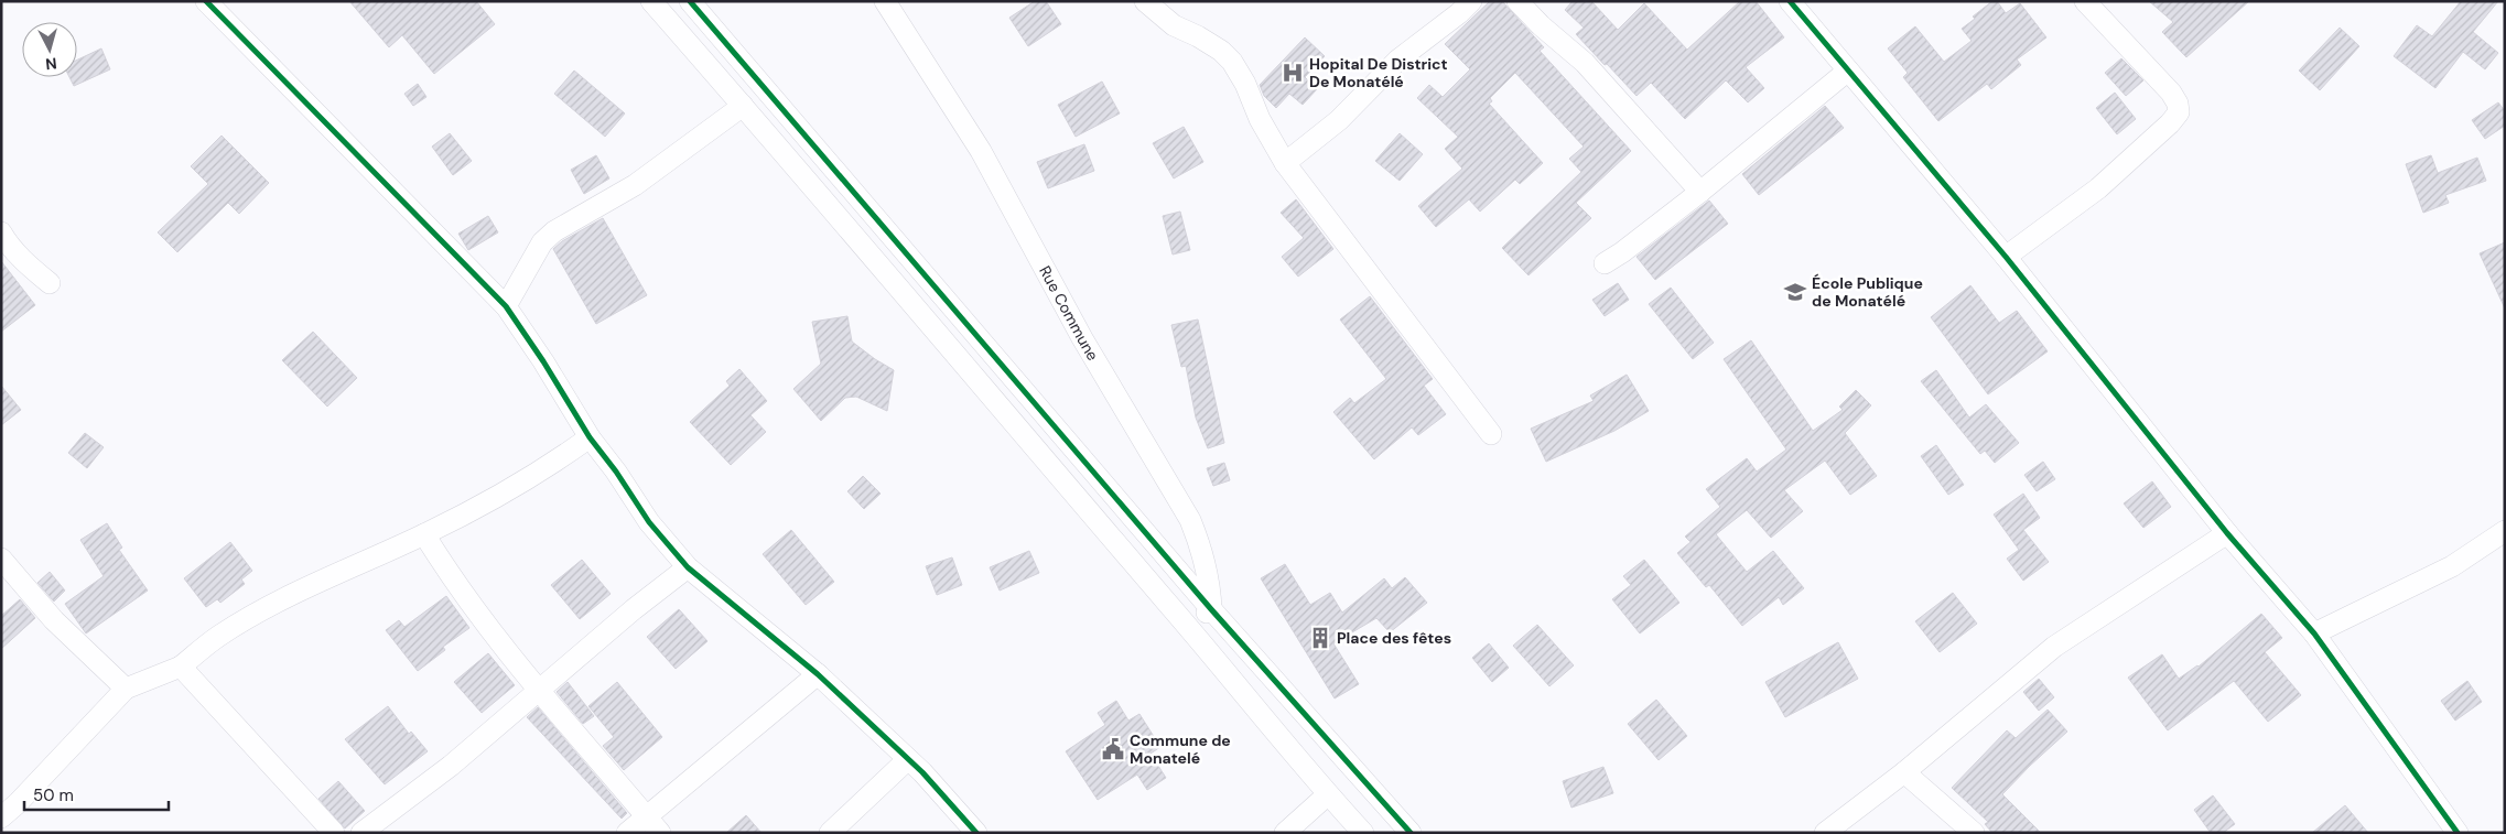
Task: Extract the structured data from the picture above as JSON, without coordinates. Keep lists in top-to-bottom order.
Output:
{
  "streets": {
    "street": ["Rue Commune"]
  },
  "places": {
    "hospital": ["Hopital De District De Monatélé"],
    "school or university": ["École Publique de Monatélé"],
    "building": ["Place des fêtes"],
    "public building": ["Commune de Monatelé"]
  },
  "scale_bar": "50 m",
  "north": "bottom"
}
